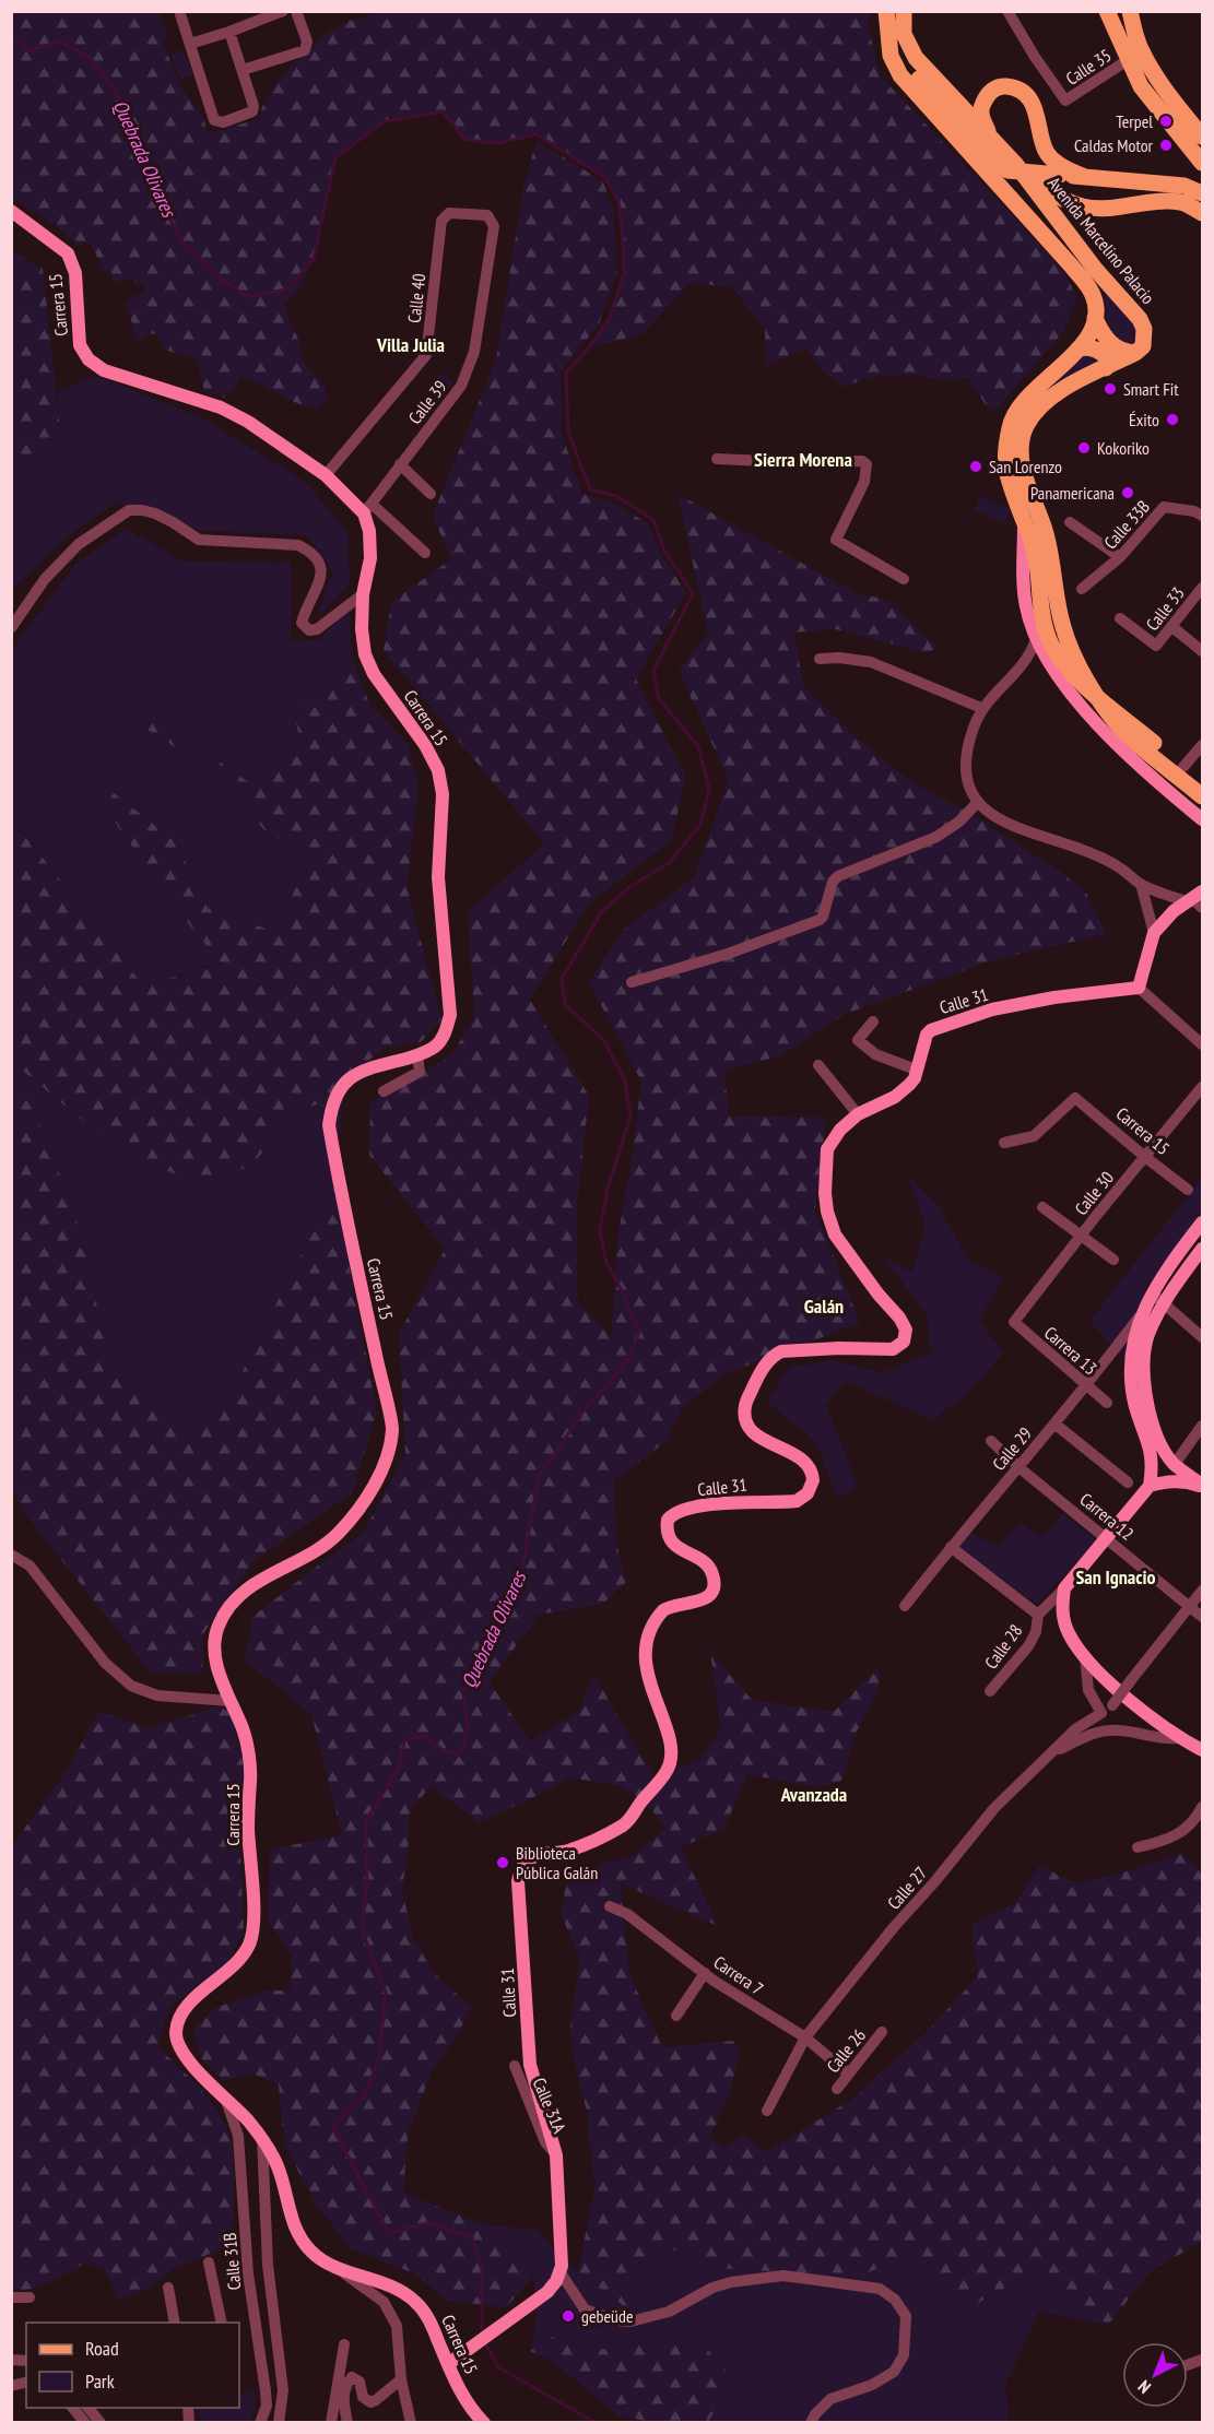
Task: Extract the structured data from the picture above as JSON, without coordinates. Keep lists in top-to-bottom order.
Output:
{
  "streets": {
    "main road": ["Avenida Marcelino Palacio", "Carrera 15", "Calle 31"],
    "street": [
      "Calle 35",
      "Calle 40",
      "Calle 39",
      "Calle 33B",
      "Calle 33",
      "Calle 30",
      "Carrera 13",
      "Calle 29",
      "Carrera 12",
      "Calle 28",
      "Calle 27",
      "Carrera 7",
      "Calle 26",
      "Calle 31A",
      "Calle 31B"
    ]
  },
  "crossings": [
    ["Calle 40", "Carrera 15"],
    ["Calle 40", "Calle 39"],
    ["Carrera 15", "Calle 39"],
    ["Carrera 15", "Calle 31"],
    ["Carrera 15", "Calle 30"],
    ["Carrera 15", "Calle 31B"],
    ["Calle 31", "Calle 31A"],
    ["Calle 30", "Carrera 13"],
    ["Carrera 13", "Calle 29"],
    ["Calle 29", "Carrera 12"],
    ["Calle 27", "Carrera 7"],
    ["Carrera 7", "Calle 26"]
  ],
  "districts": [
    "Villa Julia",
    "Sierra Morena",
    "Galán",
    "San Ignacio",
    "Avanzada"
  ],
  "water": ["Quebrada Olivares"],
  "places": [
    "Terpel",
    "Caldas Motor",
    "Smart Fit",
    "Éxito",
    "Kokoriko",
    "San Lorenzo",
    "Panamericana",
    "Biblioteca Pública Galán",
    "gebeüde"
  ],
  "legend": ["Road", "Park"],
  "north": "bottom left"
}
